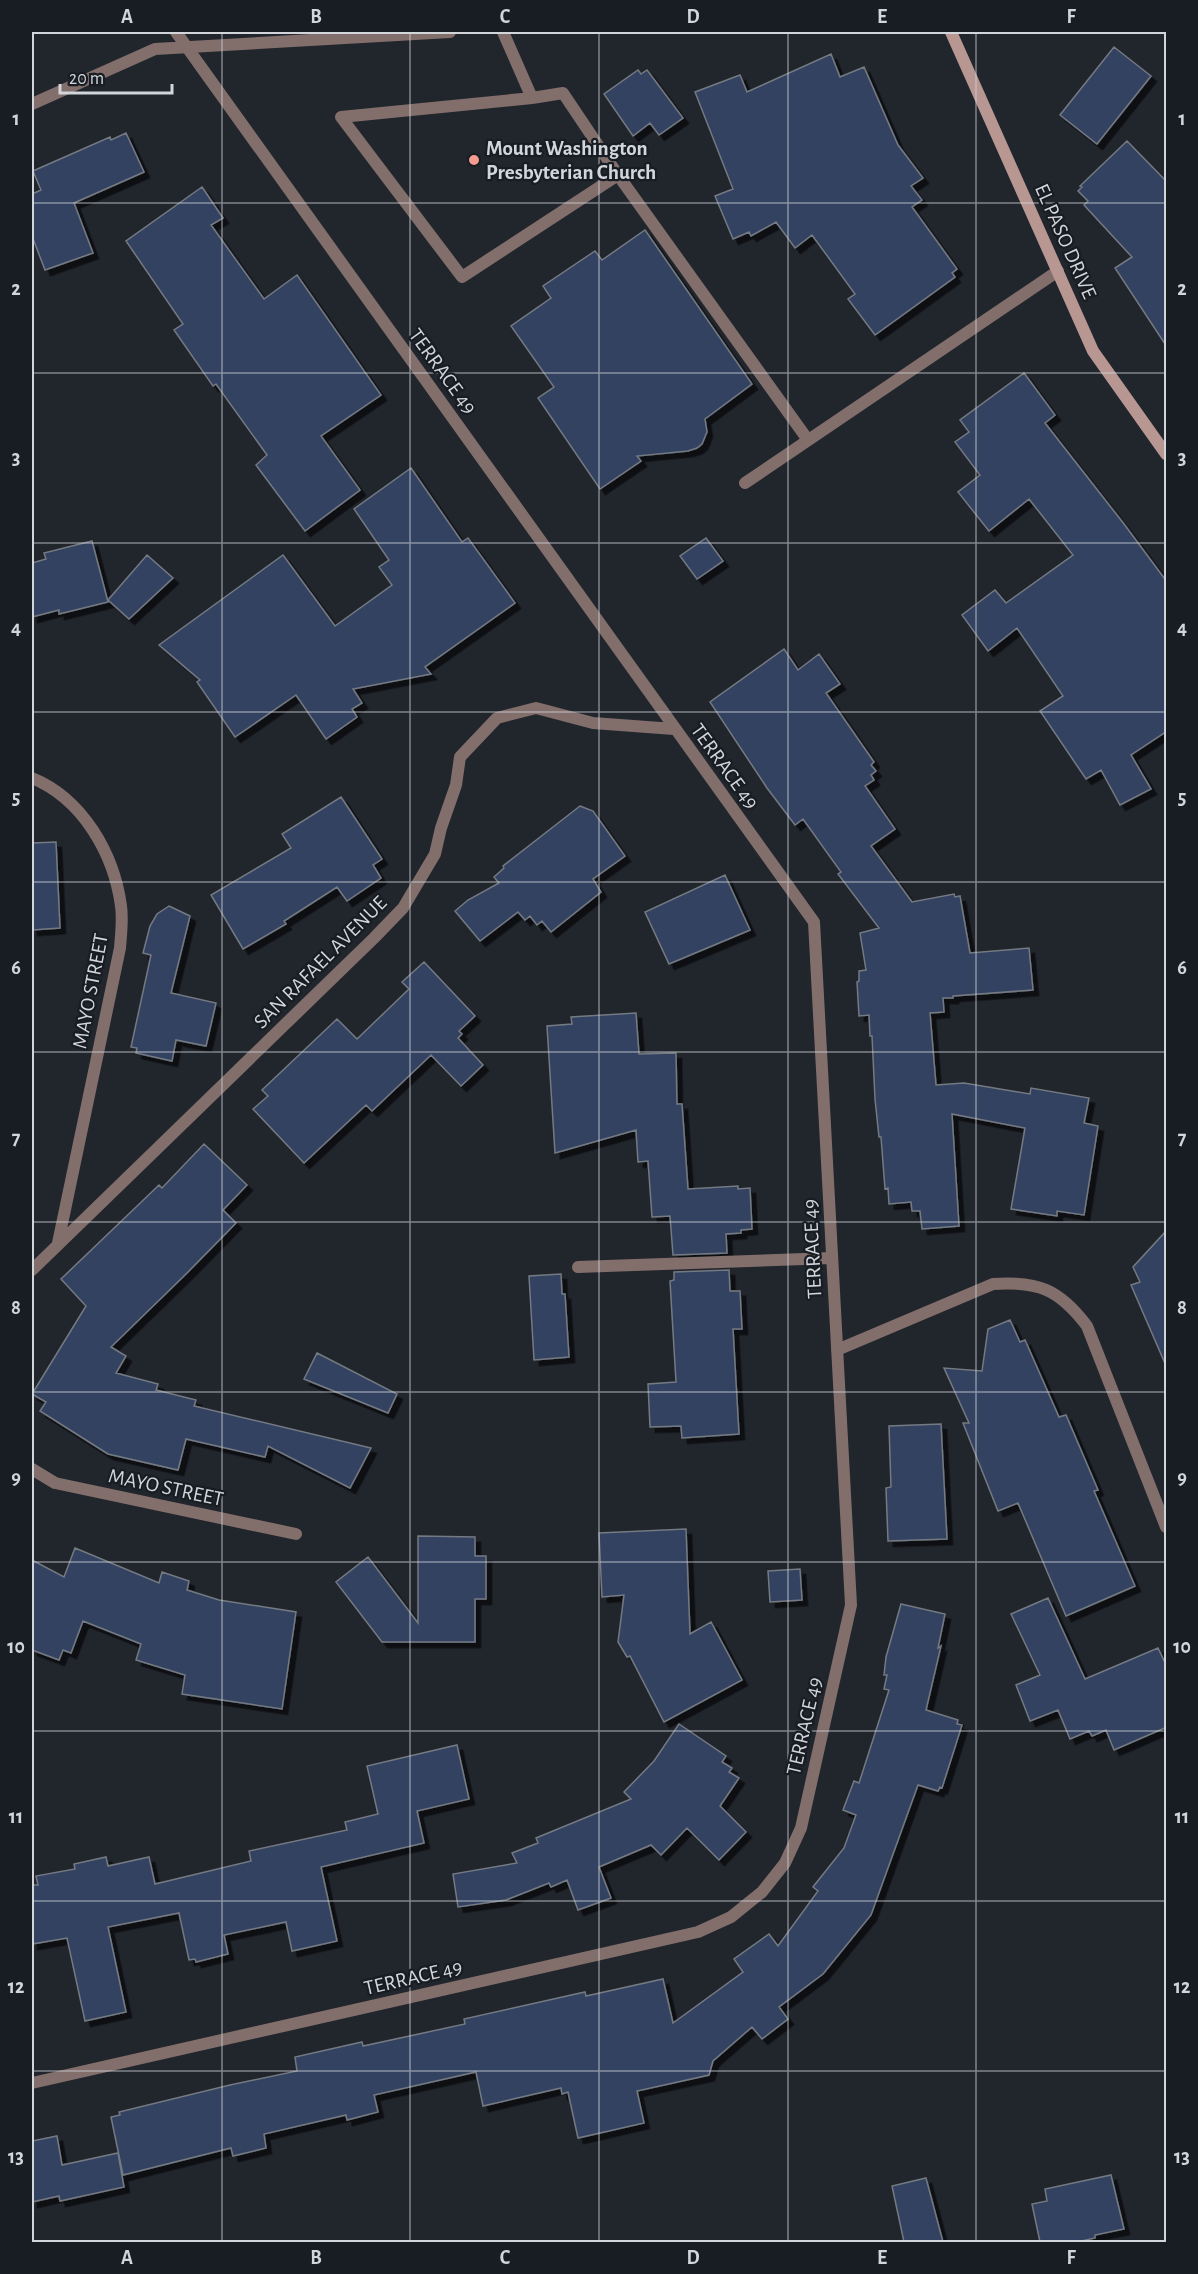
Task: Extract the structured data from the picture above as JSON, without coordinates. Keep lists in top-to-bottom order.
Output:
{
  "streets": {
    "street": [
      "EL PASO DRIVE",
      "TERRACE 49",
      "SAN RAFAEL AVENUE",
      "MAYO STREET"
    ]
  },
  "crossings": [
    ["TERRACE 49", "SAN RAFAEL AVENUE"],
    ["SAN RAFAEL AVENUE", "MAYO STREET"]
  ],
  "places": ["Mount Washington Presbyterian Church"],
  "scale_bar": "20 m",
  "grid": {
    "columns": [
      "A",
      "B",
      "C",
      "D",
      "E",
      "F"
    ],
    "rows": [
      "1",
      "2",
      "3",
      "4",
      "5",
      "6",
      "7",
      "8",
      "9",
      "10",
      "11",
      "12",
      "13"
    ]
  }
}
